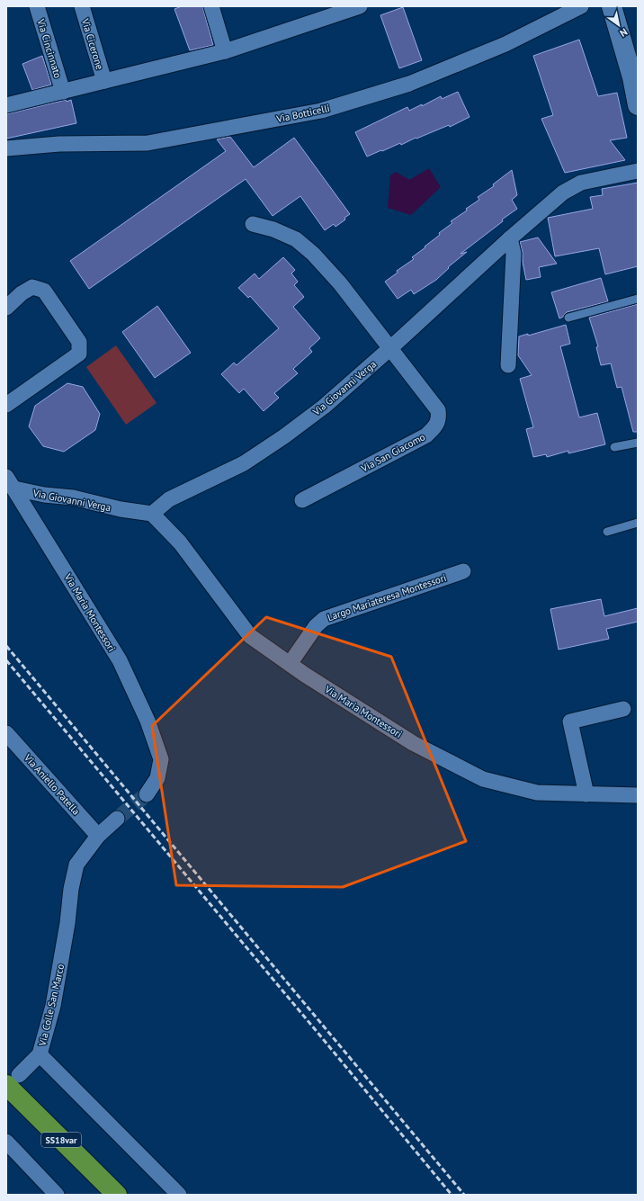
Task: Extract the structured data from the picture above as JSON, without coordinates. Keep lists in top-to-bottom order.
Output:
{
  "streets": {
    "highway": ["SS18var"],
    "street": [
      "Via Cicerone",
      "Via Cincinnato",
      "Via Botticelli",
      "Via Giovanni Verga",
      "Via San Giacomo",
      "Largo Mariateresa Montessori",
      "Via Maria Montessori",
      "Via Aniello Patella",
      "Via Colle San Marco"
    ]
  },
  "crossings": [
    ["Via Giovanni Verga", "Via San Giacomo"],
    ["Via Giovanni Verga", "Via Maria Montessori"],
    ["Largo Mariateresa Montessori", "Via Maria Montessori"],
    ["Via Aniello Patella", "Via Colle San Marco"]
  ],
  "north": "bottom right"
}
